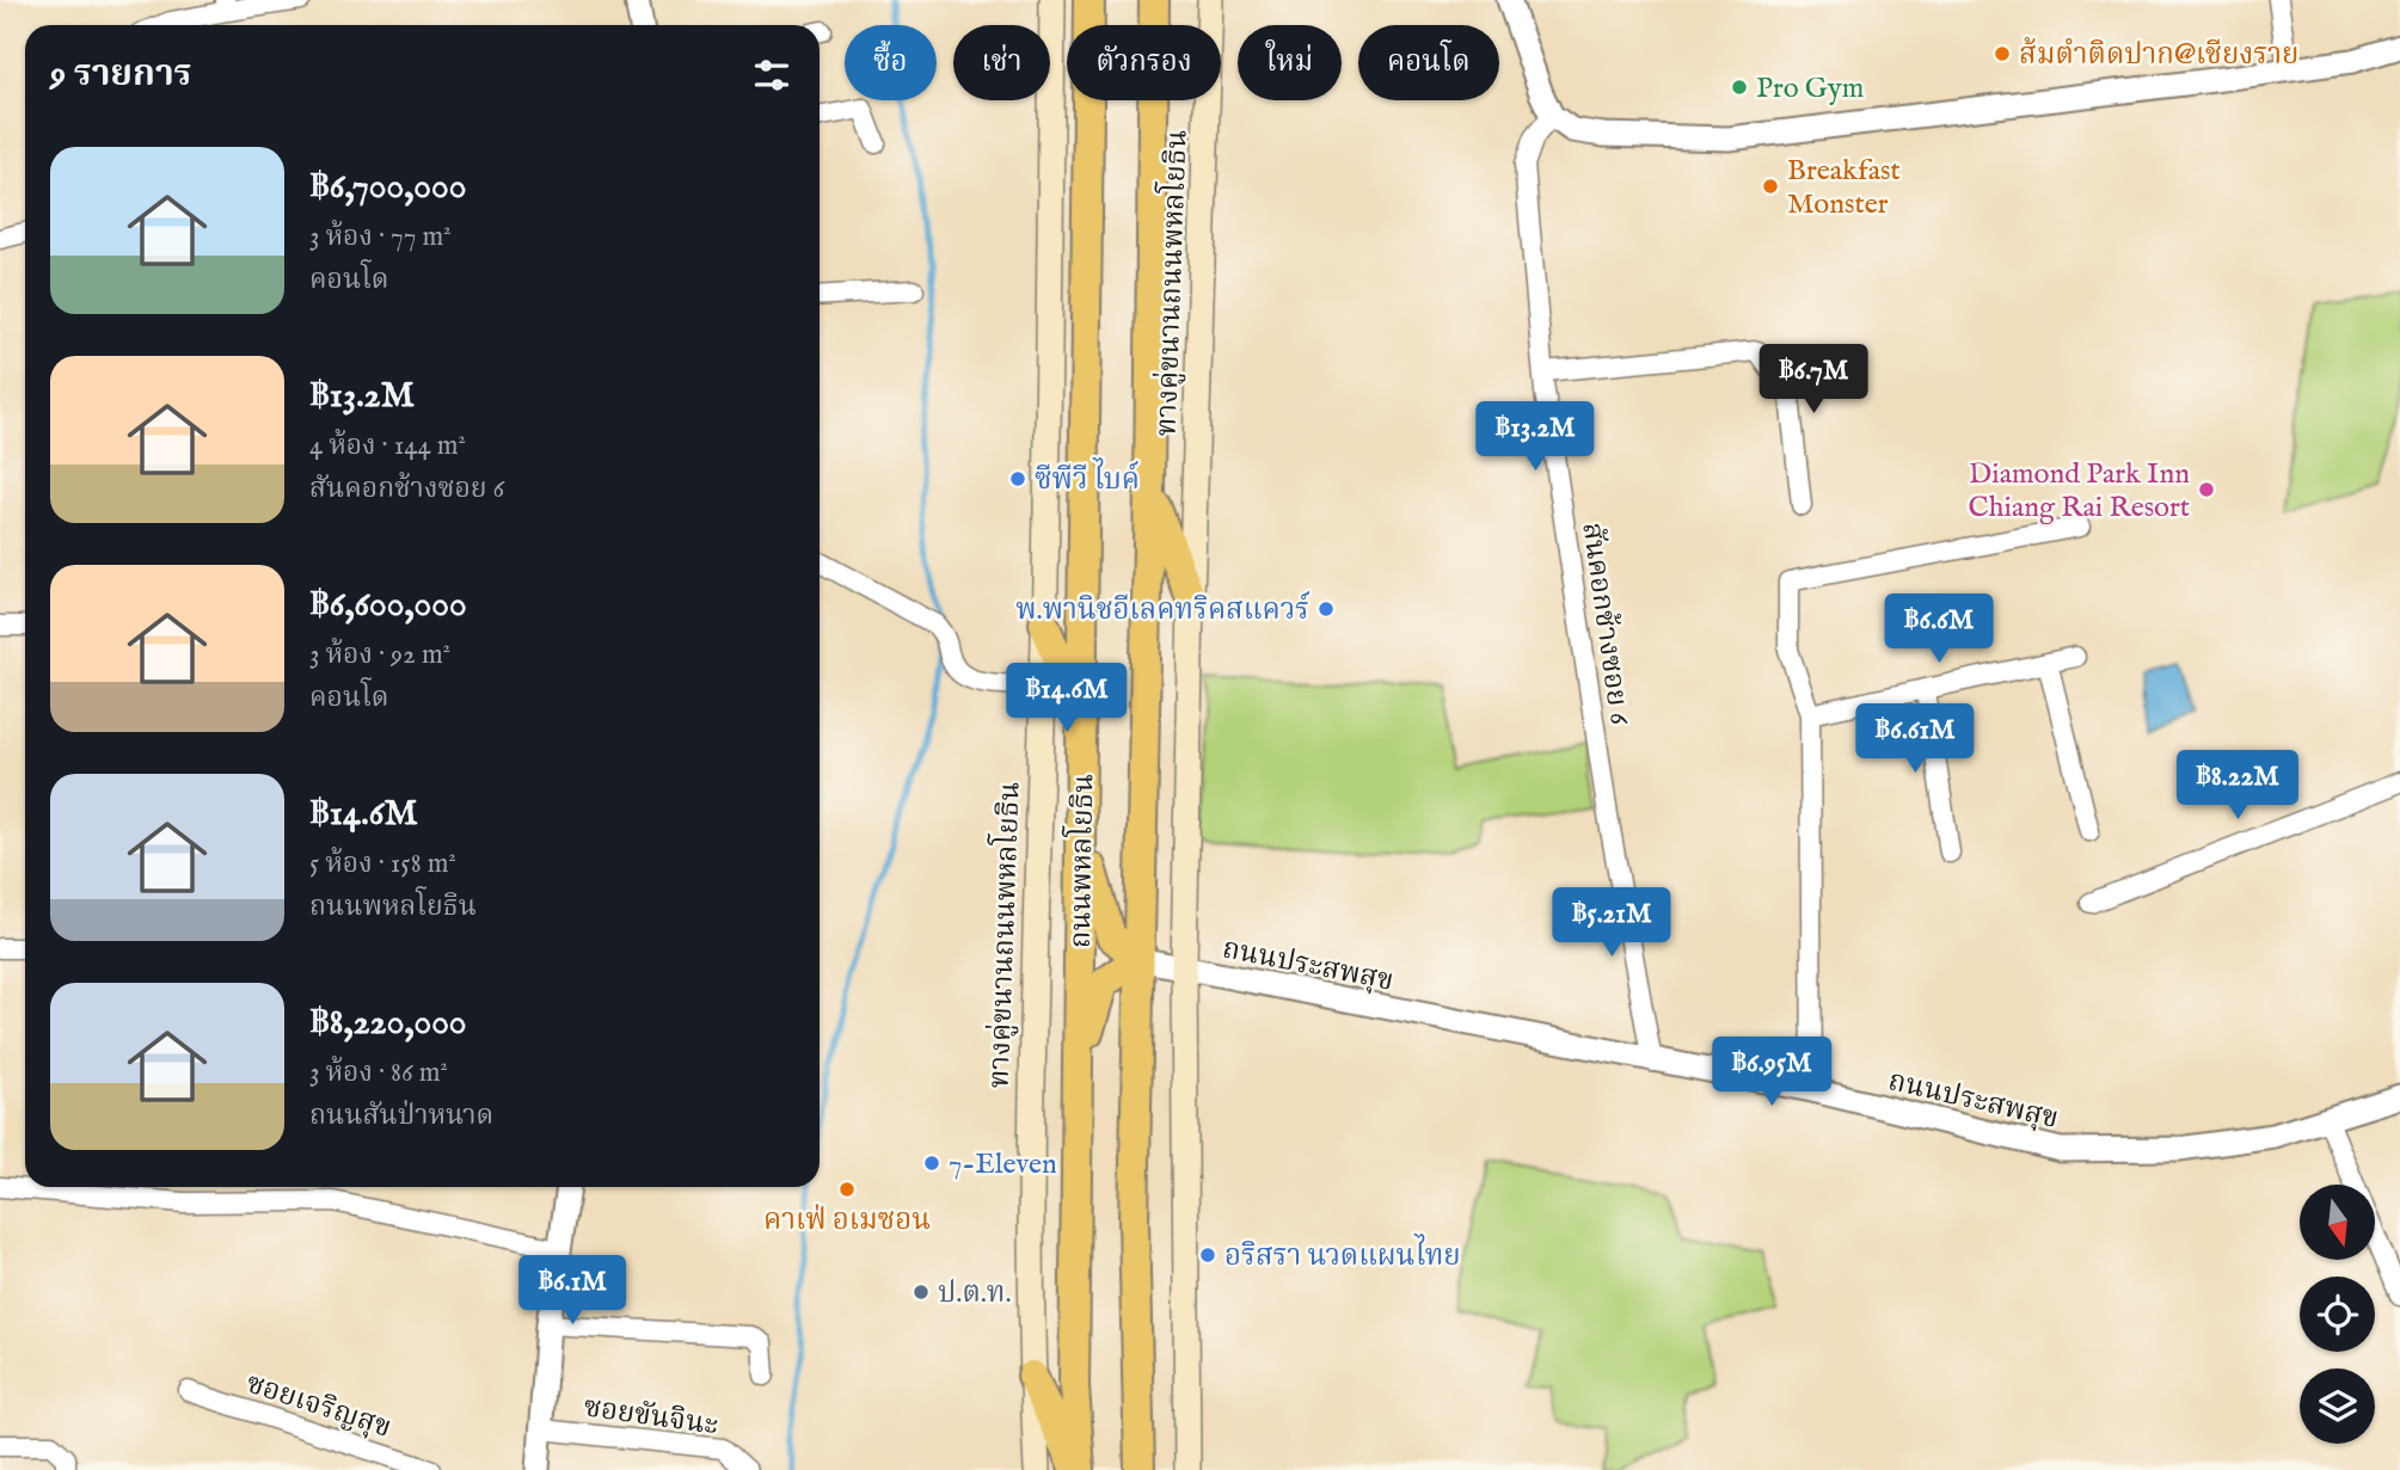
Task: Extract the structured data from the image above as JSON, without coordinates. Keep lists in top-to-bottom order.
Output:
{
  "streets": {
    "main road": ["ทางคู่ขนานถนนพหลโยธิน", "ถนนพหลโยธิน"],
    "street": [
      "สันคอกช้างซอย 6",
      "ถนนประสพสุข",
      "ซอยเจริญสุข",
      "ซอยขันจินะ"
    ]
  },
  "crossings": [
    ["ทางคู่ขนานถนนพหลโยธิน", "ถนนประสพสุข"],
    ["สันคอกช้างซอย 6", "ถนนประสพสุข"],
    ["ถนนพหลโยธิน", "ถนนประสพสุข"]
  ],
  "places": [
    "ส้มตำติดปาก@เชียงราย",
    "Pro Gym",
    "Breakfast Monster",
    "ซีพีวี ไบค์",
    "Diamond Park Inn Chiang Rai Resort",
    "พ.พานิชอีเลคทริคสแควร์",
    "7-Eleven",
    "คาเฟ่ อเมซอน",
    "อริสรา นวดแผนไทย",
    "ป.ต.ท."
  ],
  "north": "bottom",
  "page": {
    "chip": [
      "ซื้อ",
      "เช่า",
      "ตัวกรอง",
      "ใหม่",
      "คอนโด"
    ],
    "heading": "9 รายการ",
    "list": [
      {
        "name": "฿6,700,000",
        "note": "3 ห้อง · 77 m² · คอนโด"
      },
      {
        "name": "฿13.2M",
        "note": "4 ห้อง · 144 m² · สันคอกช้างซอย 6"
      },
      {
        "name": "฿6,600,000",
        "note": "3 ห้อง · 92 m² · คอนโด"
      },
      {
        "name": "฿14.6M",
        "note": "5 ห้อง · 158 m² · ถนนพหลโยธิน"
      },
      {
        "name": "฿8,220,000",
        "note": "3 ห้อง · 86 m² · ถนนสันป่าหนาด"
      }
    ],
    "price": [
      "฿6.7M",
      "฿13.2M",
      "฿6.6M",
      "฿14.6M",
      "฿6.61M",
      "฿8.22M",
      "฿5.21M",
      "฿6.95M",
      "฿6.1M"
    ]
  }
}
